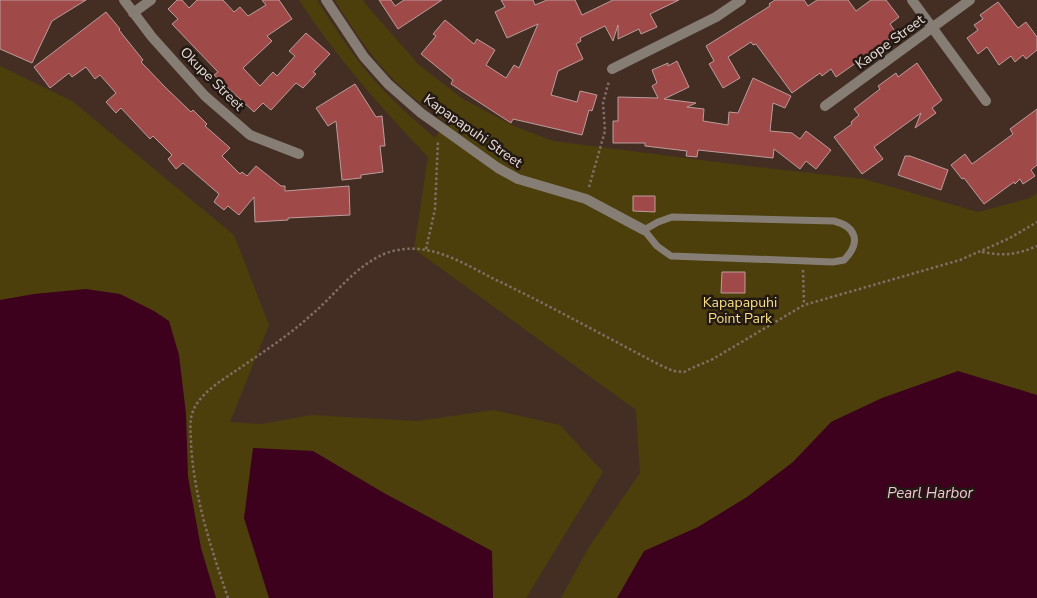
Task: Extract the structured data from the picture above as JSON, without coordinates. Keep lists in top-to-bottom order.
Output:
{
  "streets": {
    "street": ["Kaope Street", "Okupe Street", "Kapapapuhi Street"]
  },
  "water": ["Pearl Harbor"],
  "parks": ["Kapapapuhi Point Park"]
}
